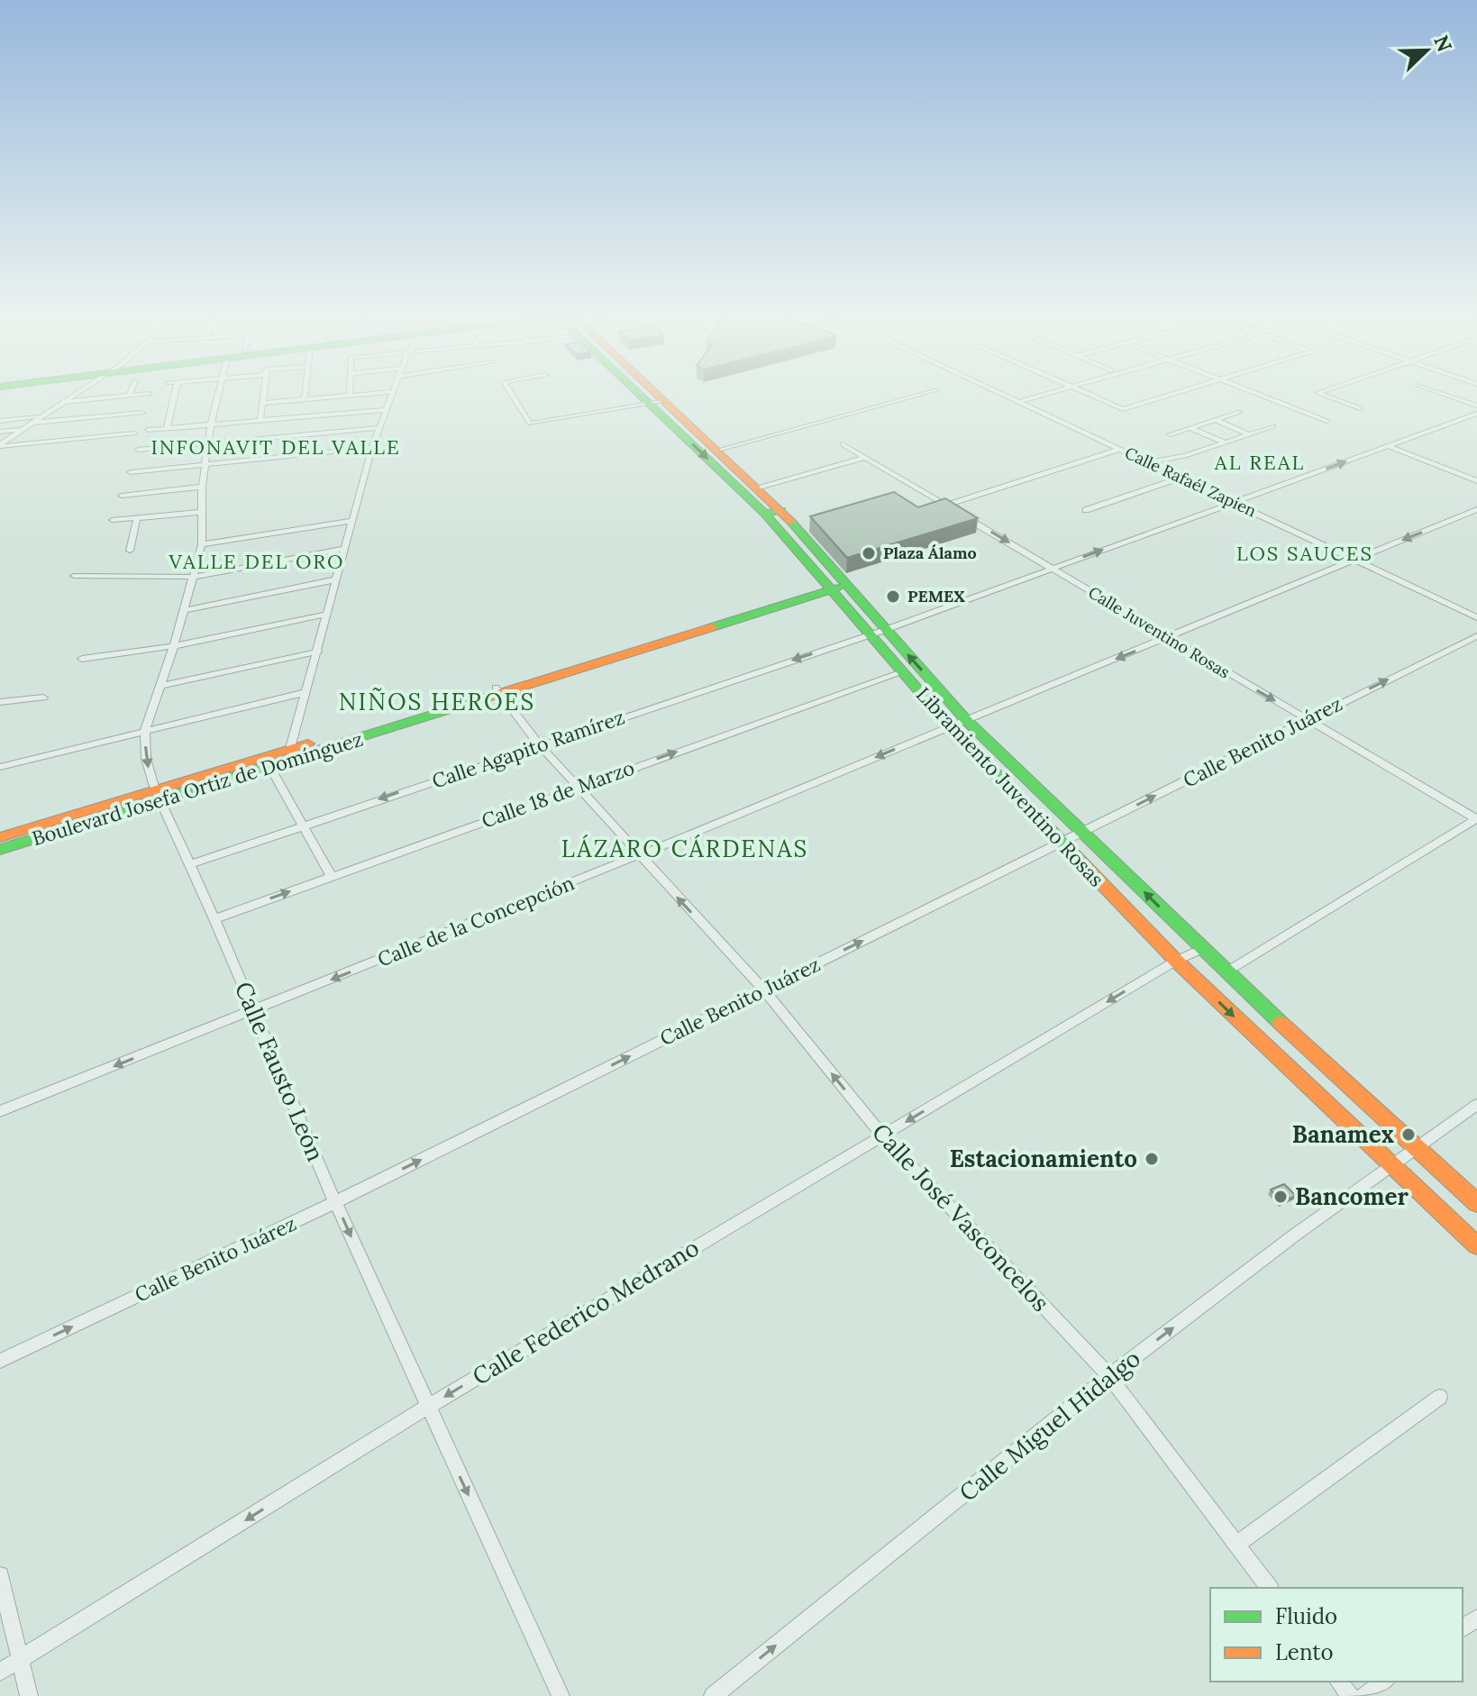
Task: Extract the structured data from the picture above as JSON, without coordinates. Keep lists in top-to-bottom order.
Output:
{
  "streets": {
    "main road": ["Libramiento Juventino Rosas", "Boulevard Josefa Ortiz de Domínguez"],
    "street": [
      "Calle Rafaél Zapien",
      "Calle Juventino Rosas",
      "Calle Benito Juárez",
      "Calle Agapito Ramírez",
      "Calle 18 de Marzo",
      "Calle de la Concepción",
      "Calle Fausto León",
      "Calle José Vasconcelos",
      "Calle Federico Medrano",
      "Calle Miguel Hidalgo"
    ]
  },
  "crossings": [
    ["Calle Rafaél Zapien", "Calle Agapito Ramírez"],
    ["Calle Rafaél Zapien", "Calle de la Concepción"],
    ["Calle Juventino Rosas", "Calle Benito Juárez"],
    ["Calle Juventino Rosas", "Calle Agapito Ramírez"],
    ["Calle Juventino Rosas", "Calle de la Concepción"],
    ["Calle Benito Juárez", "Libramiento Juventino Rosas"],
    ["Calle Benito Juárez", "Calle Fausto León"],
    ["Calle Benito Juárez", "Calle José Vasconcelos"],
    ["Calle Agapito Ramírez", "Libramiento Juventino Rosas"],
    ["Calle Agapito Ramírez", "Calle Fausto León"],
    ["Calle Agapito Ramírez", "Calle José Vasconcelos"],
    ["Libramiento Juventino Rosas", "Boulevard Josefa Ortiz de Domínguez"],
    ["Libramiento Juventino Rosas", "Calle 18 de Marzo"],
    ["Libramiento Juventino Rosas", "Calle de la Concepción"],
    ["Libramiento Juventino Rosas", "Calle Federico Medrano"],
    ["Libramiento Juventino Rosas", "Calle Miguel Hidalgo"],
    ["Boulevard Josefa Ortiz de Domínguez", "Calle Fausto León"],
    ["Boulevard Josefa Ortiz de Domínguez", "Calle José Vasconcelos"],
    ["Calle 18 de Marzo", "Calle Fausto León"],
    ["Calle 18 de Marzo", "Calle José Vasconcelos"],
    ["Calle de la Concepción", "Calle Fausto León"],
    ["Calle de la Concepción", "Calle José Vasconcelos"],
    ["Calle Fausto León", "Calle Federico Medrano"],
    ["Calle José Vasconcelos", "Calle Federico Medrano"],
    ["Calle José Vasconcelos", "Calle Miguel Hidalgo"]
  ],
  "one_way": [
    "Calle Juventino Rosas",
    "Calle Benito Juárez",
    "Calle 18 de Marzo",
    "Calle de la Concepción",
    "Calle Fausto León",
    "Calle Federico Medrano",
    "Calle Miguel Hidalgo"
  ],
  "districts": [
    "INFONAVIT DEL VALLE",
    "AL REAL",
    "LOS SAUCES",
    "VALLE DEL ORO",
    "NIÑOS HEROES",
    "LÁZARO CÁRDENAS"
  ],
  "places": [
    "Plaza Álamo",
    "PEMEX",
    "Banamex",
    "Estacionamiento",
    "Bancomer"
  ],
  "legend": ["Fluido", "Lento"],
  "north": "top right"
}
